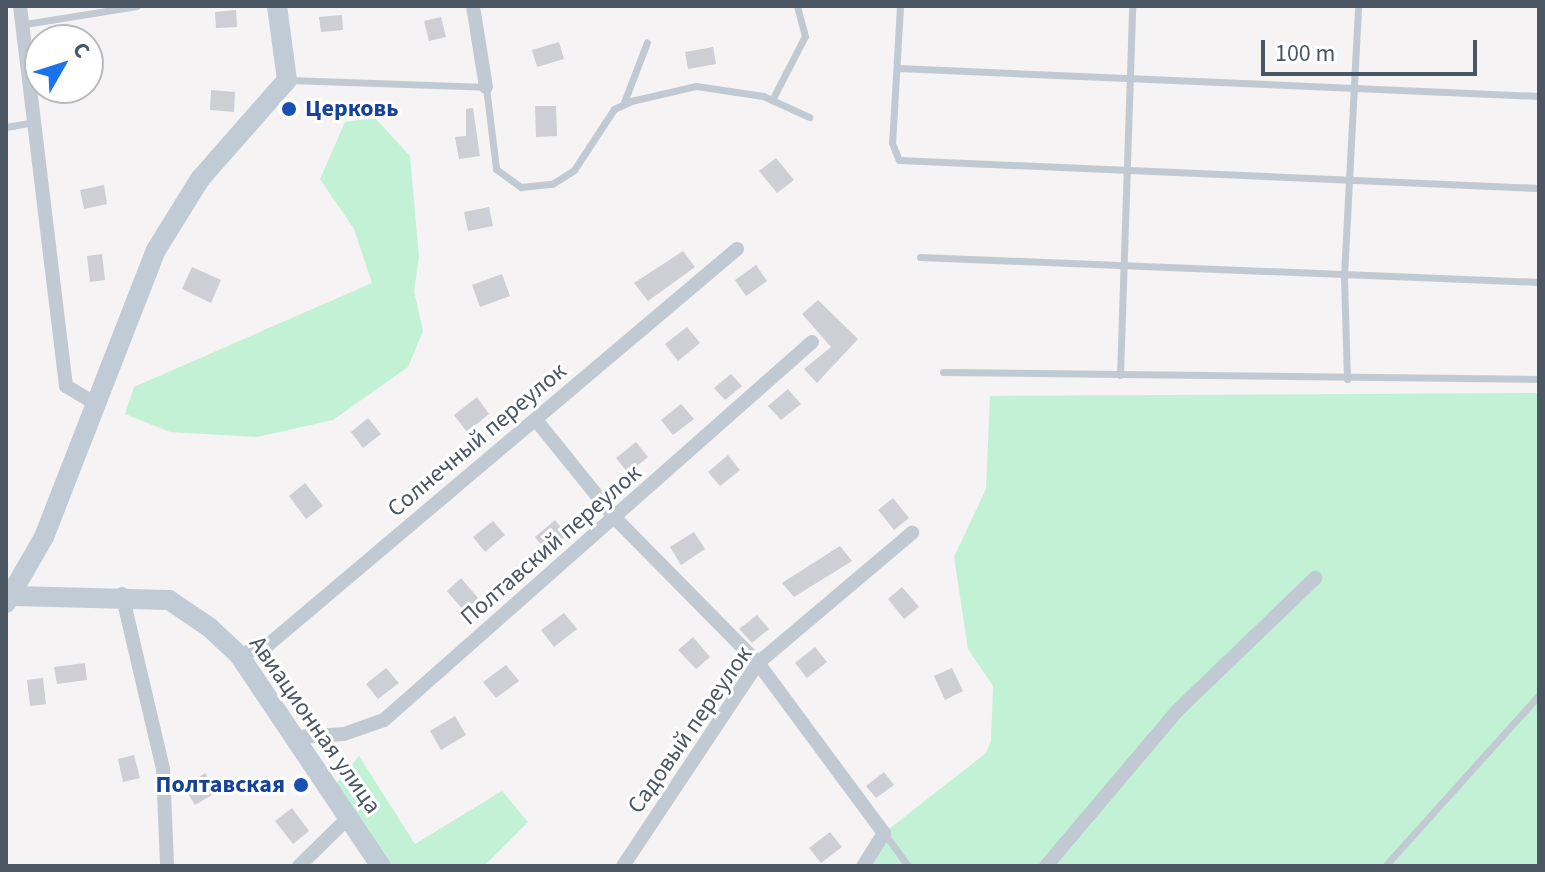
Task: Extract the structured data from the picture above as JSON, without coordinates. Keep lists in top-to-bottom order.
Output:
{
  "streets": {
    "street": [
      "Солнечный переулок",
      "Полтавский переулок",
      "Авиационная улица",
      "Садовый переулок"
    ]
  },
  "crossings": [
    ["Солнечный переулок", "Авиационная улица"],
    ["Полтавский переулок", "Авиационная улица"]
  ],
  "places": ["Церковь", "Полтавская"],
  "scale_bar": "100 m",
  "north": "top right"
}
